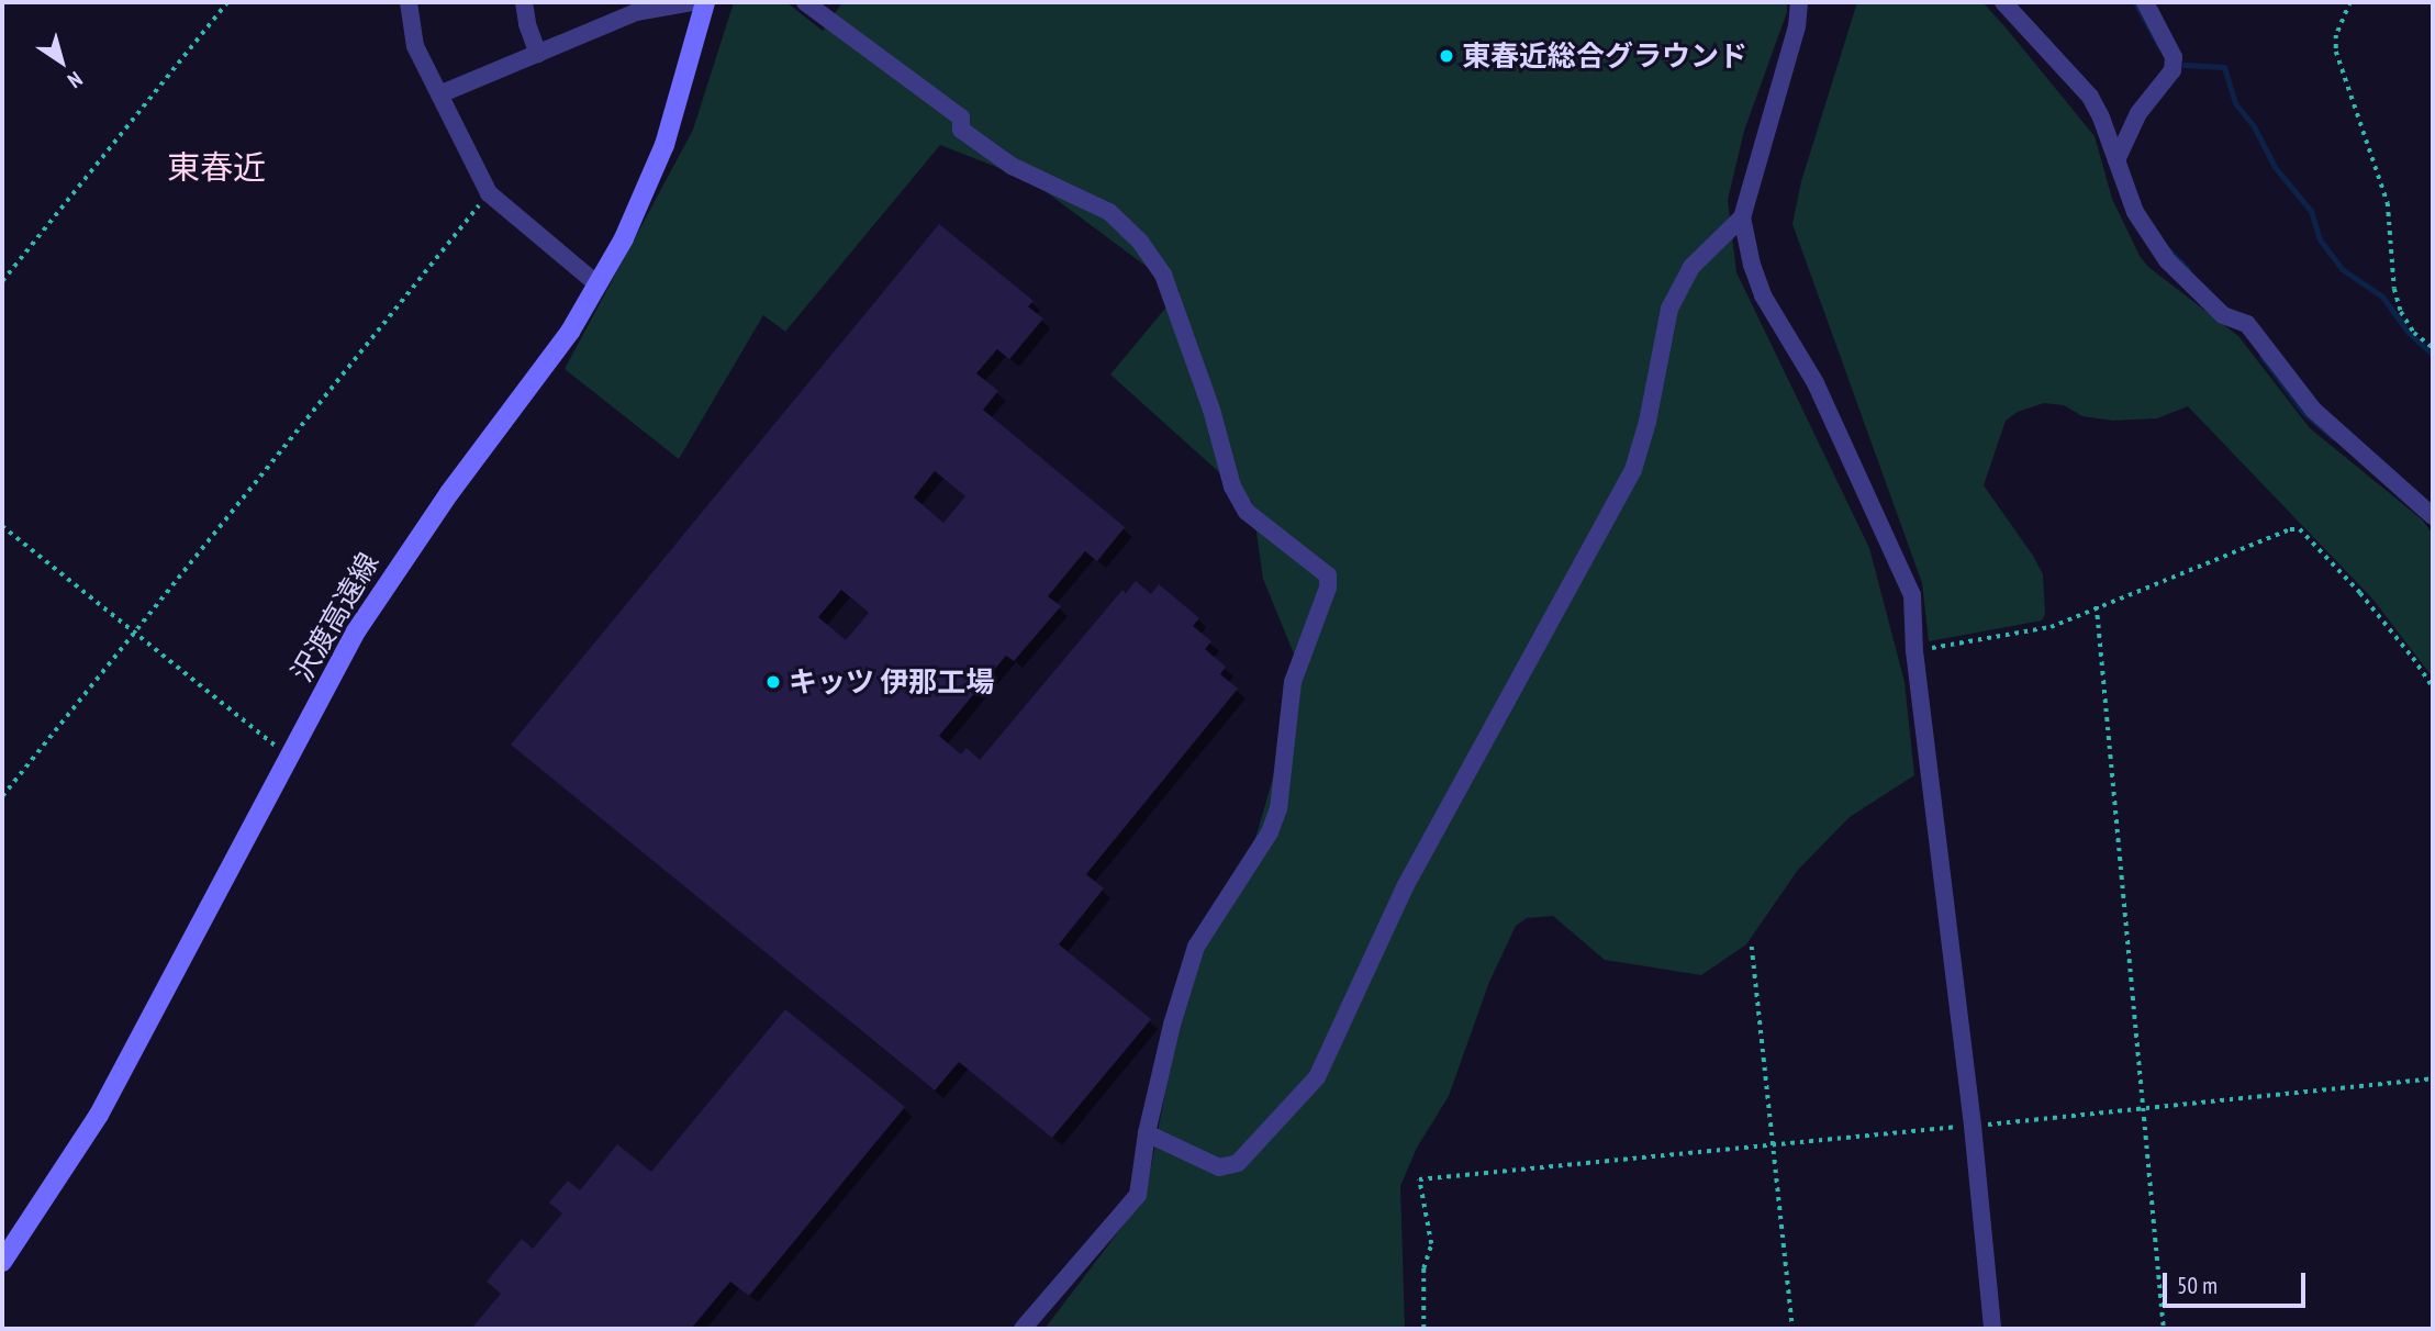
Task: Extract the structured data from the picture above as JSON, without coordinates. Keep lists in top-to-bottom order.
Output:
{
  "streets": {
    "main road": ["沢渡高遠線"]
  },
  "districts": ["東春近"],
  "places": ["東春近総合グラウンド", "キッツ 伊那工場"],
  "scale_bar": "50 m",
  "north": "bottom right"
}
